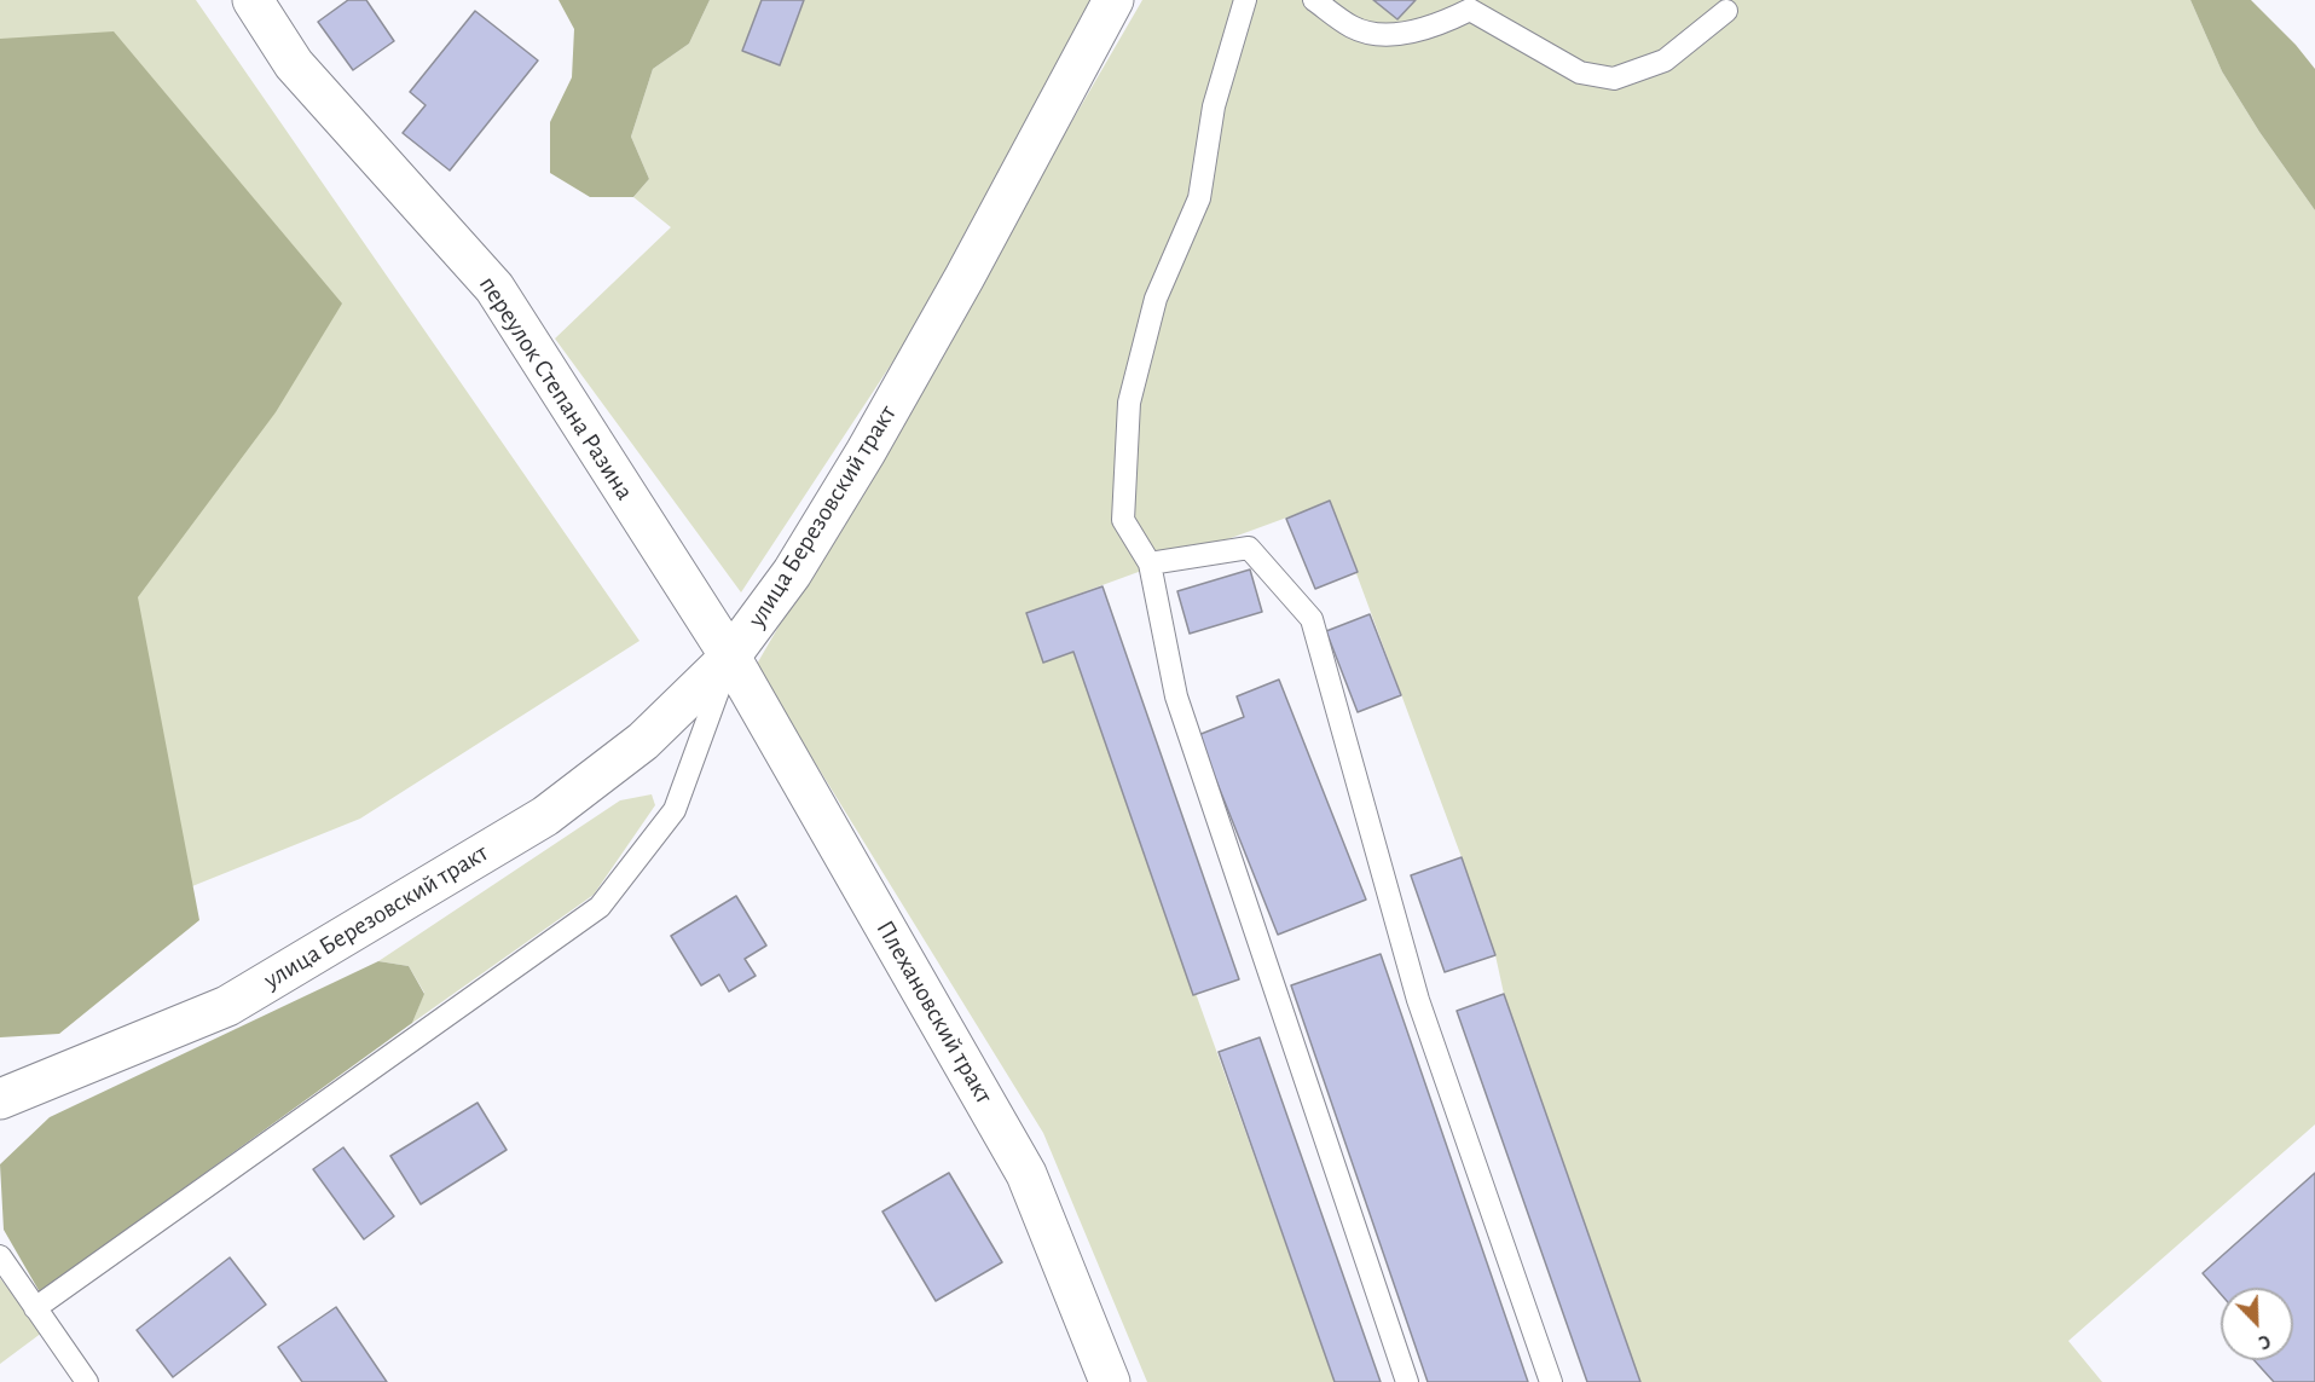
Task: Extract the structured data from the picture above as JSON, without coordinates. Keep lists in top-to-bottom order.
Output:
{
  "streets": {
    "street": ["переулок Степана Разина", "улица Березовский тракт", "Плехановский тракт"]
  },
  "crossings": [
    ["переулок Степана Разина", "улица Березовский тракт"],
    ["переулок Степана Разина", "Плехановский тракт"],
    ["улица Березовский тракт", "Плехановский тракт"]
  ],
  "north": "bottom right"
}
